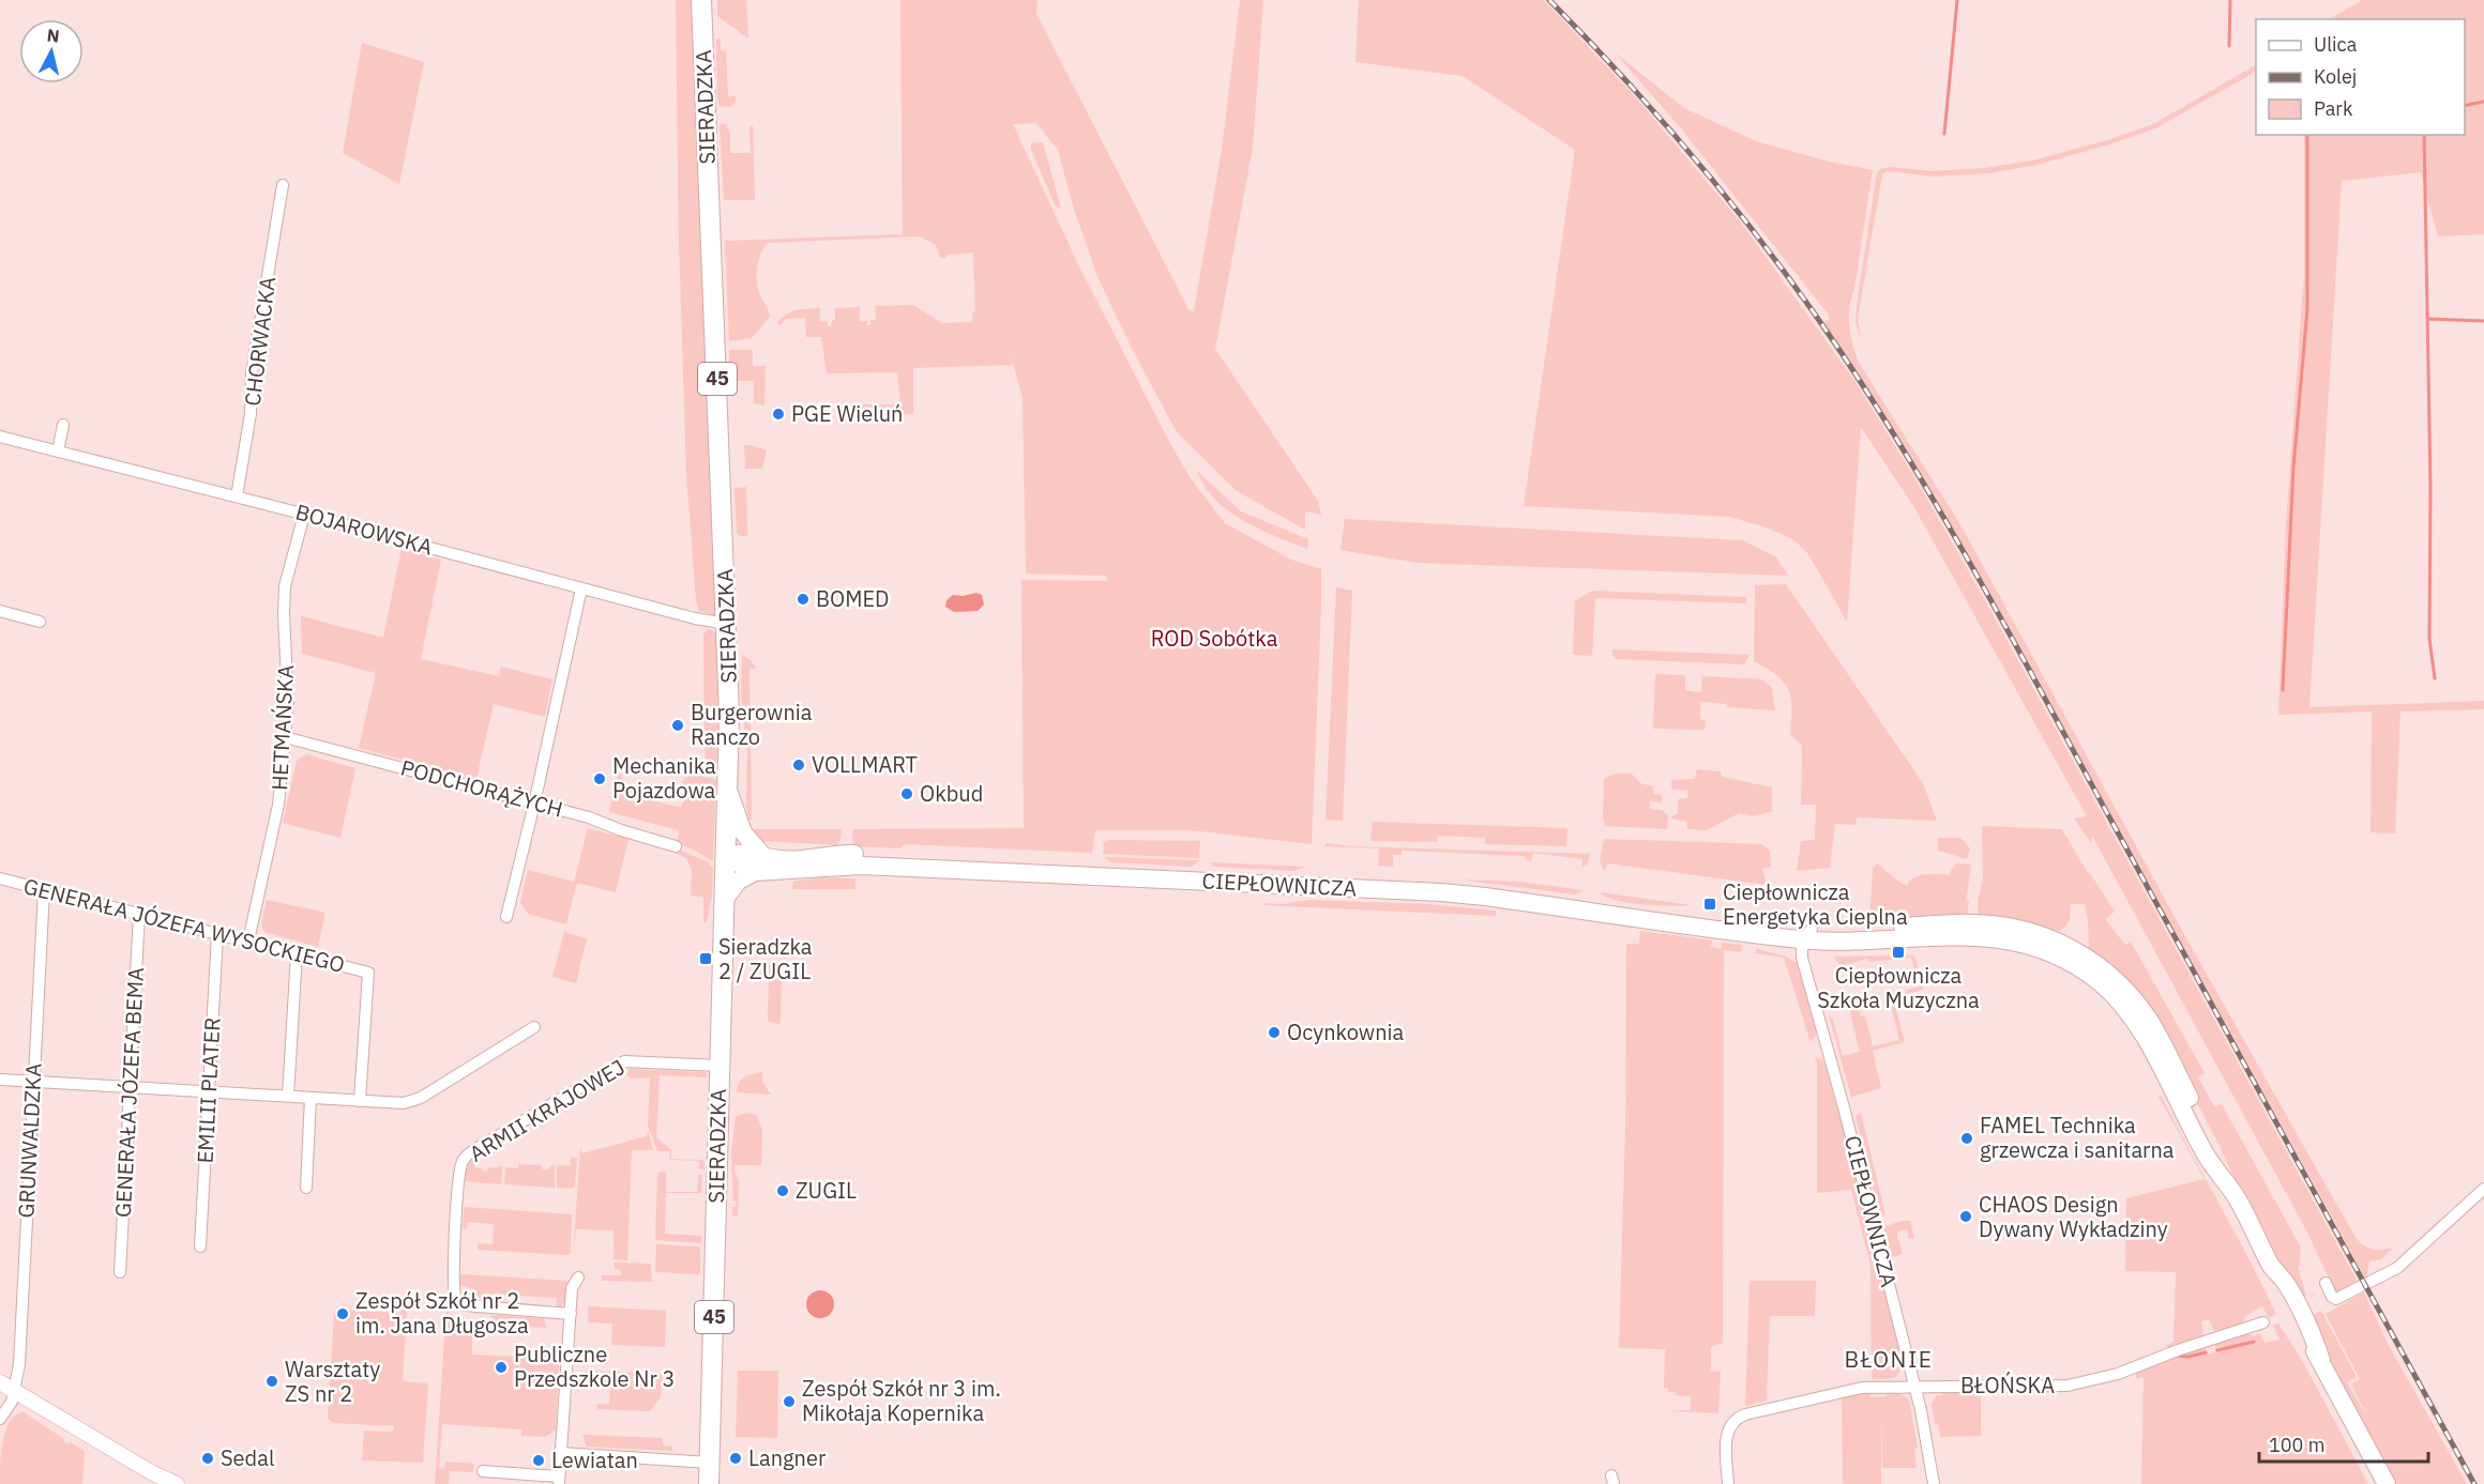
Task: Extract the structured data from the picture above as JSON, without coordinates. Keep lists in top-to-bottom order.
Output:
{
  "streets": {
    "main road": ["SIERADZKA", "45", "CIEPŁOWNICZA"],
    "street": [
      "CHORWACKA",
      "BOJAROWSKA",
      "HETMAŃSKA",
      "PODCHORĄŻYCH",
      "GENERAŁA JÓZEFA WYSOCKIEGO",
      "EMILII PLATER",
      "GENERAŁA JÓZEFA BEMA",
      "ARMII KRAJOWEJ",
      "GRUNWALDZKA",
      "BŁOŃSKA"
    ]
  },
  "crossings": [
    ["SIERADZKA", "BOJAROWSKA"],
    ["SIERADZKA", "CIEPŁOWNICZA"],
    ["SIERADZKA", "ARMII KRAJOWEJ"],
    ["CHORWACKA", "BOJAROWSKA"],
    ["BOJAROWSKA", "HETMAŃSKA"],
    ["HETMAŃSKA", "PODCHORĄŻYCH"],
    ["HETMAŃSKA", "GENERAŁA JÓZEFA WYSOCKIEGO"],
    ["CIEPŁOWNICZA", "BŁOŃSKA"],
    ["GENERAŁA JÓZEFA WYSOCKIEGO", "EMILII PLATER"],
    ["GENERAŁA JÓZEFA WYSOCKIEGO", "GENERAŁA JÓZEFA BEMA"],
    ["GENERAŁA JÓZEFA WYSOCKIEGO", "GRUNWALDZKA"]
  ],
  "districts": ["BŁONIE"],
  "parks": ["ROD Sobótka"],
  "places": {
    "other": [
      "PGE Wieluń",
      "BOMED",
      "Burgerownia Ranczo",
      "VOLLMART",
      "Mechanika Pojazdowa",
      "Okbud",
      "Ocynkownia",
      "FAMEL Technika grzewcza i sanitarna",
      "ZUGIL",
      "CHAOS Design Dywany Wykładziny",
      "Zespół Szkół nr 2 im. Jana Długosza",
      "Publiczne Przedszkole Nr 3",
      "Warsztaty ZS nr 2",
      "Zespół Szkół nr 3 im. Mikołaja Kopernika",
      "Sedal",
      "Langner",
      "Lewiatan"
    ],
    "transit": ["Ciepłownicza Energetyka Cieplna", "Ciepłownicza Szkoła Muzyczna", "Sieradzka 2 / ZUGIL"]
  },
  "legend": ["Ulica", "Kolej", "Park"],
  "scale_bar": "100 m",
  "north": "top"
}
